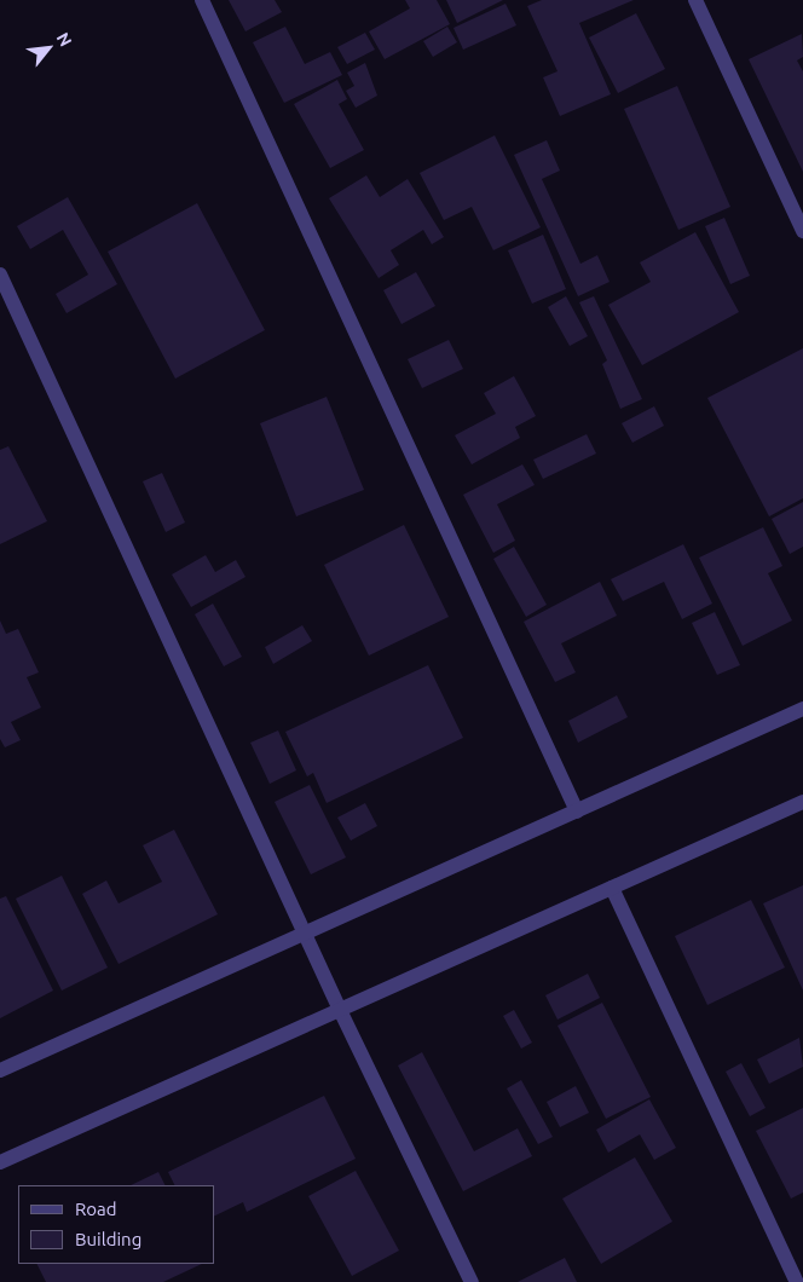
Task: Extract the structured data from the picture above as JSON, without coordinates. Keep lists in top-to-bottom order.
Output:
{
  "legend": ["Road", "Building"],
  "north": "top right"
}
